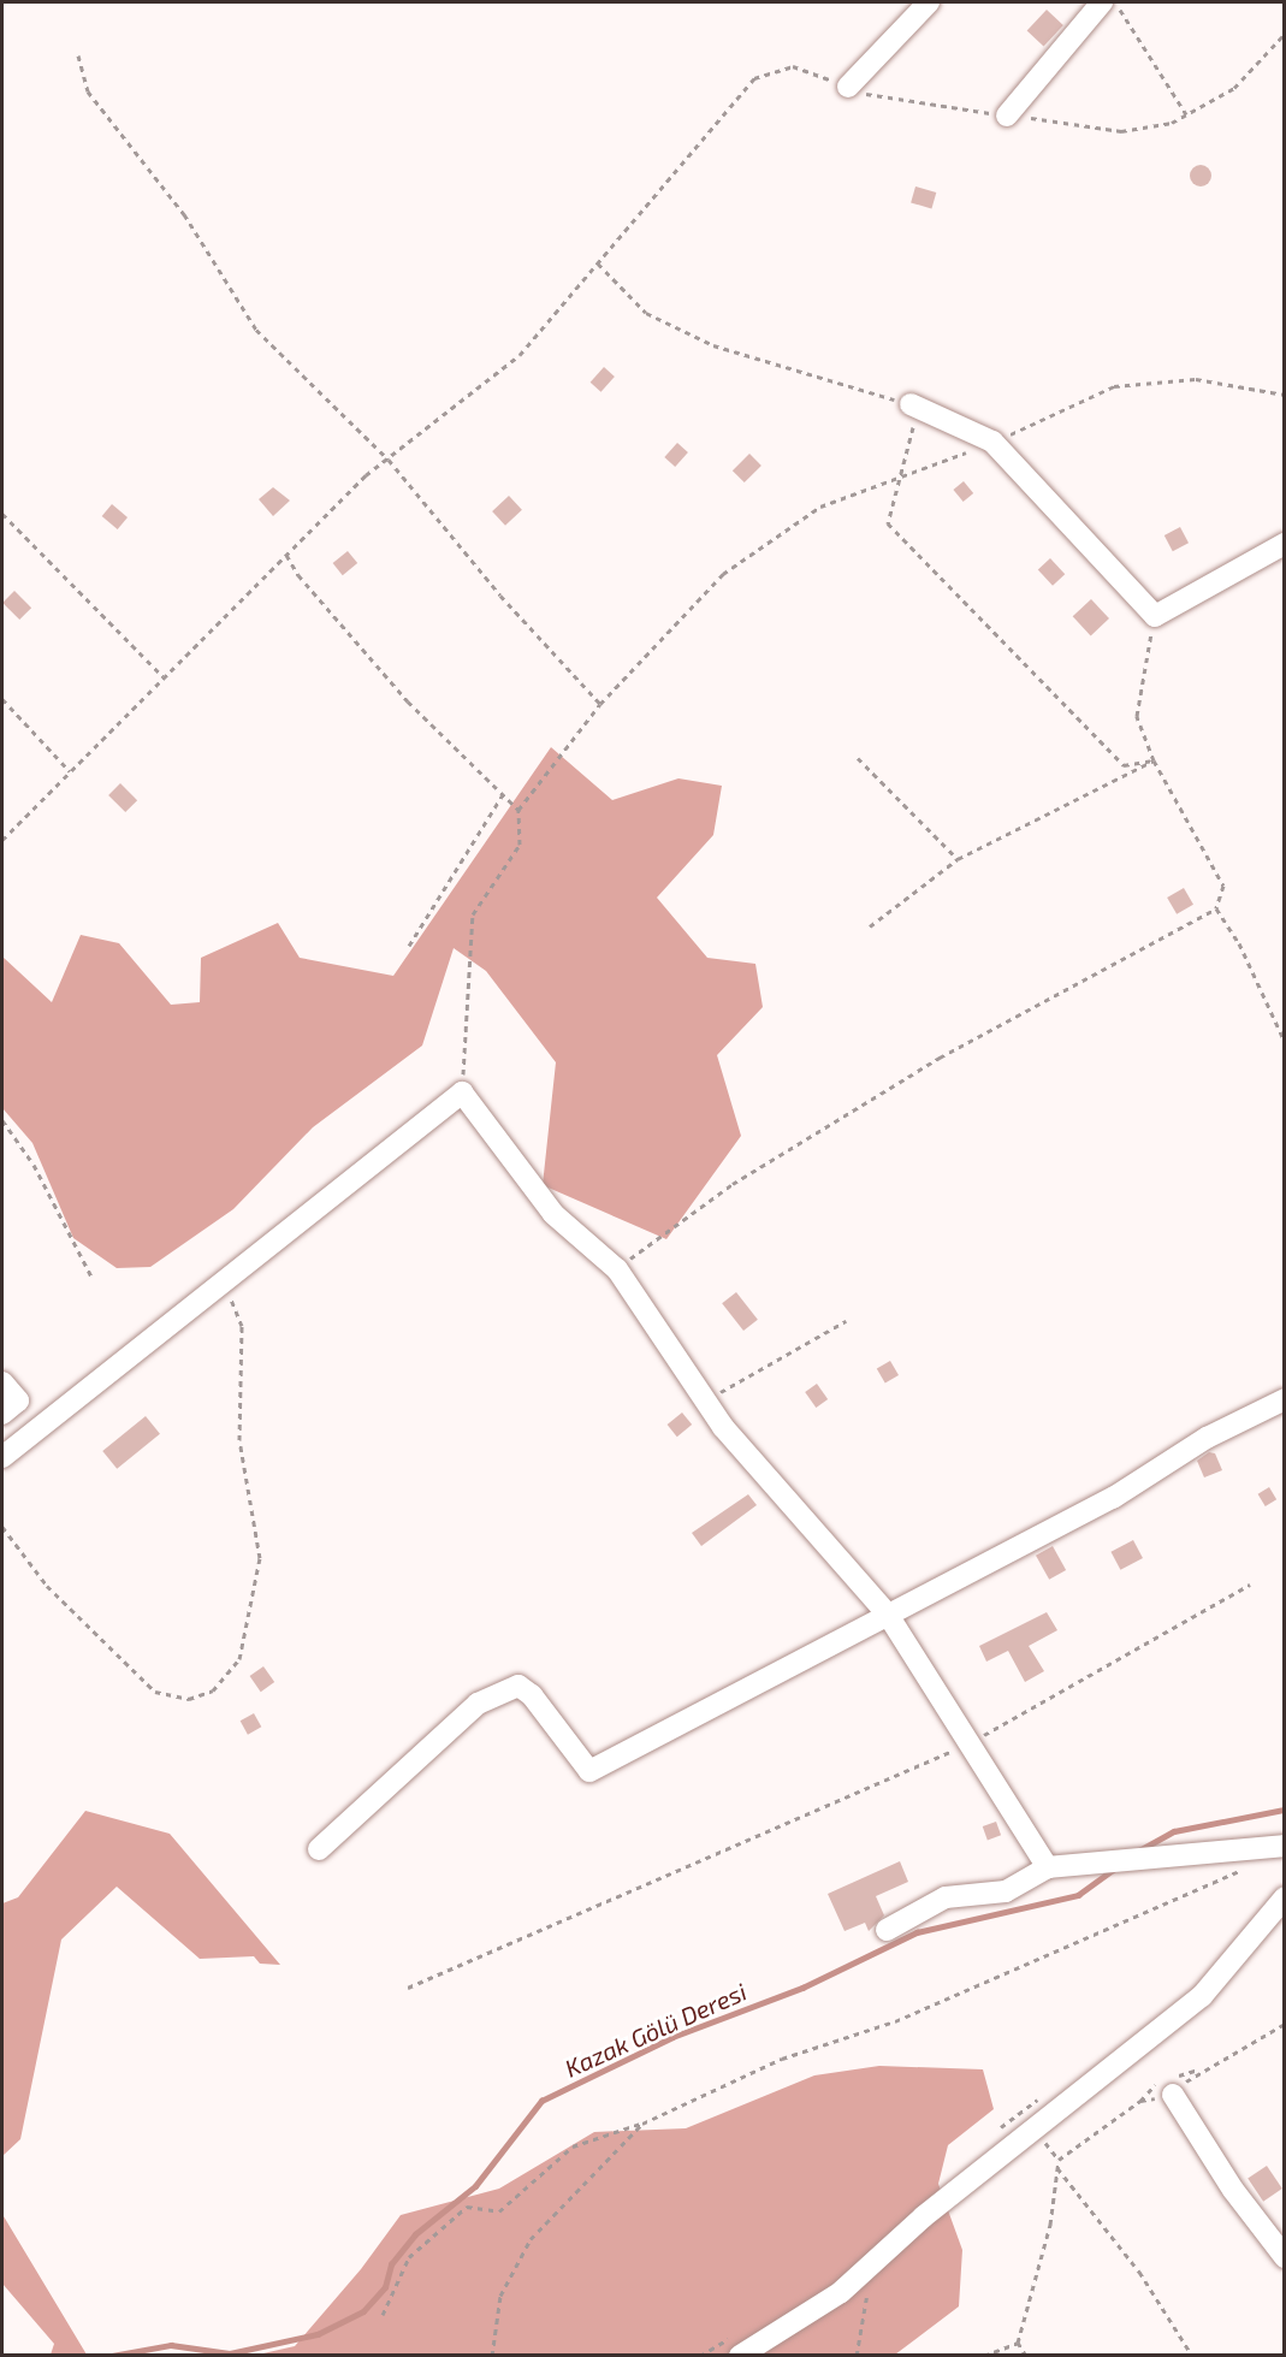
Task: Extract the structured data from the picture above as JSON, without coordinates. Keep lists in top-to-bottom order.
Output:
{
  "water": ["Kazak Gölü Deresi"]
}
